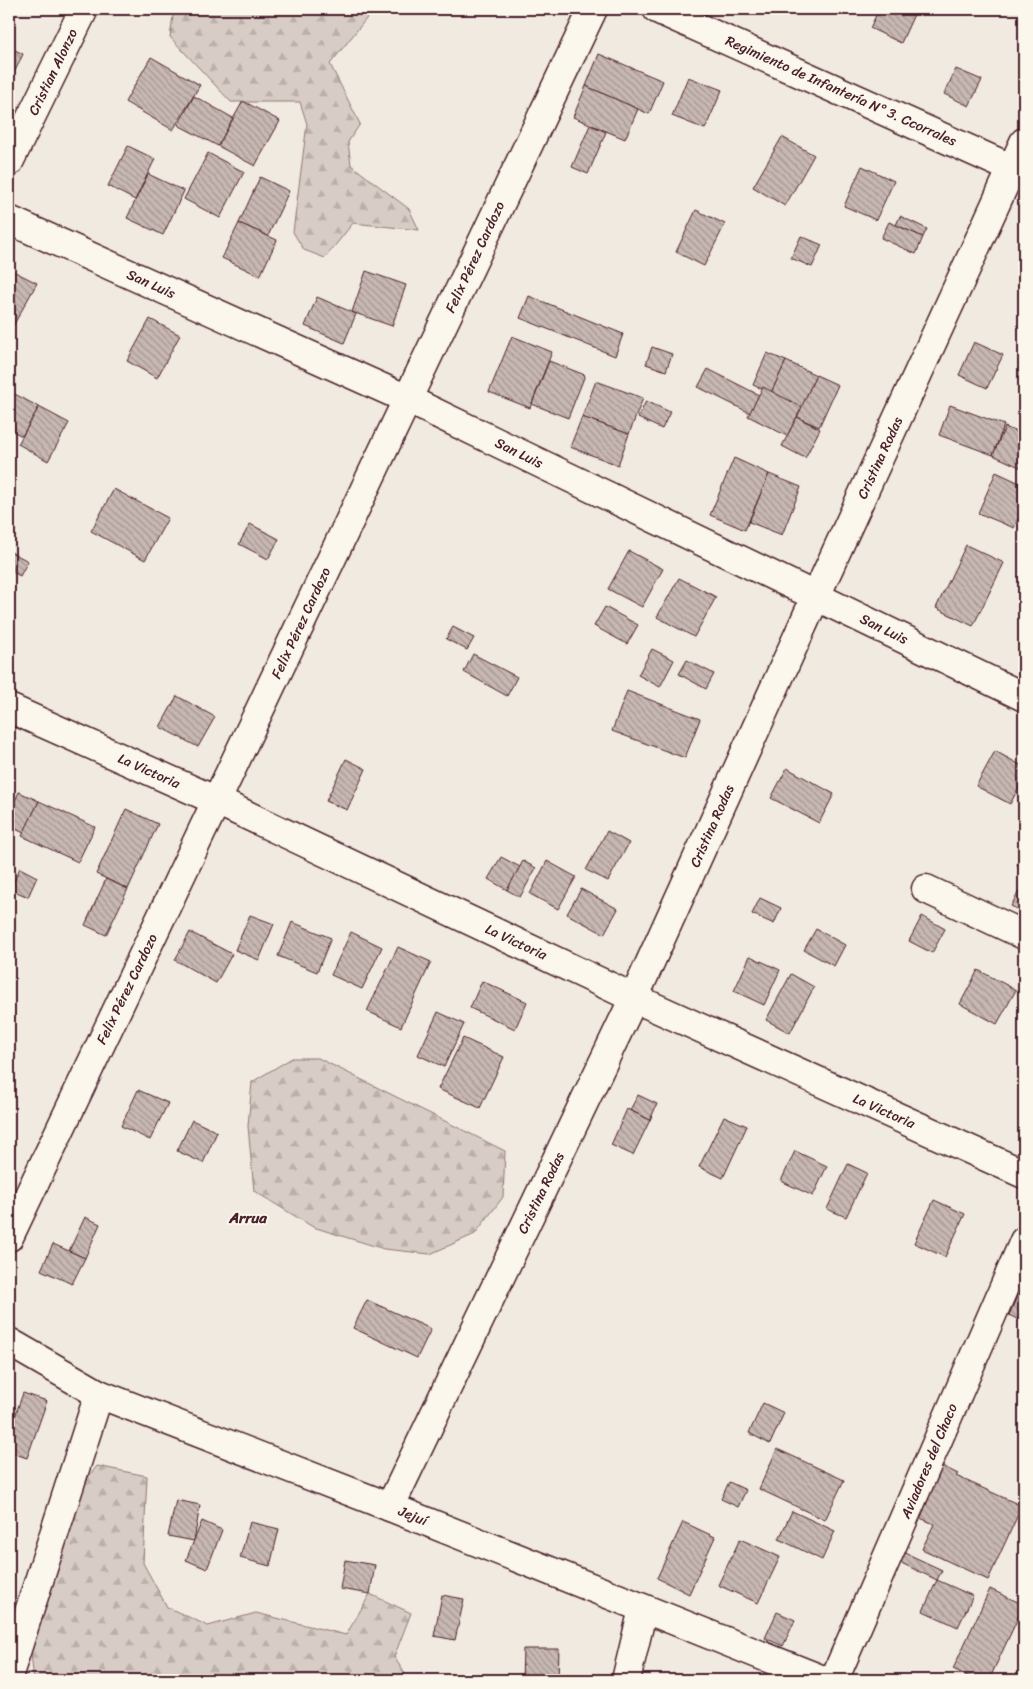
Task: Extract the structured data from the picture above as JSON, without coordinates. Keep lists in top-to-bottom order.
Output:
{
  "streets": {
    "street": [
      "Cristian Alonzo",
      "Regimiento de Infantería N° 3. Ccorrales",
      "Felix Pérez Cardozo",
      "San Luis",
      "Cristina Rodas",
      "La Victoria",
      "Aviadores del Chaco",
      "Jejuí"
    ]
  },
  "crossings": [
    ["Regimiento de Infantería N° 3. Ccorrales", "Cristina Rodas"],
    ["Felix Pérez Cardozo", "San Luis"],
    ["Felix Pérez Cardozo", "La Victoria"],
    ["San Luis", "Cristina Rodas"],
    ["Cristina Rodas", "La Victoria"],
    ["Cristina Rodas", "Jejuí"]
  ],
  "districts": ["Arrua"]
}
